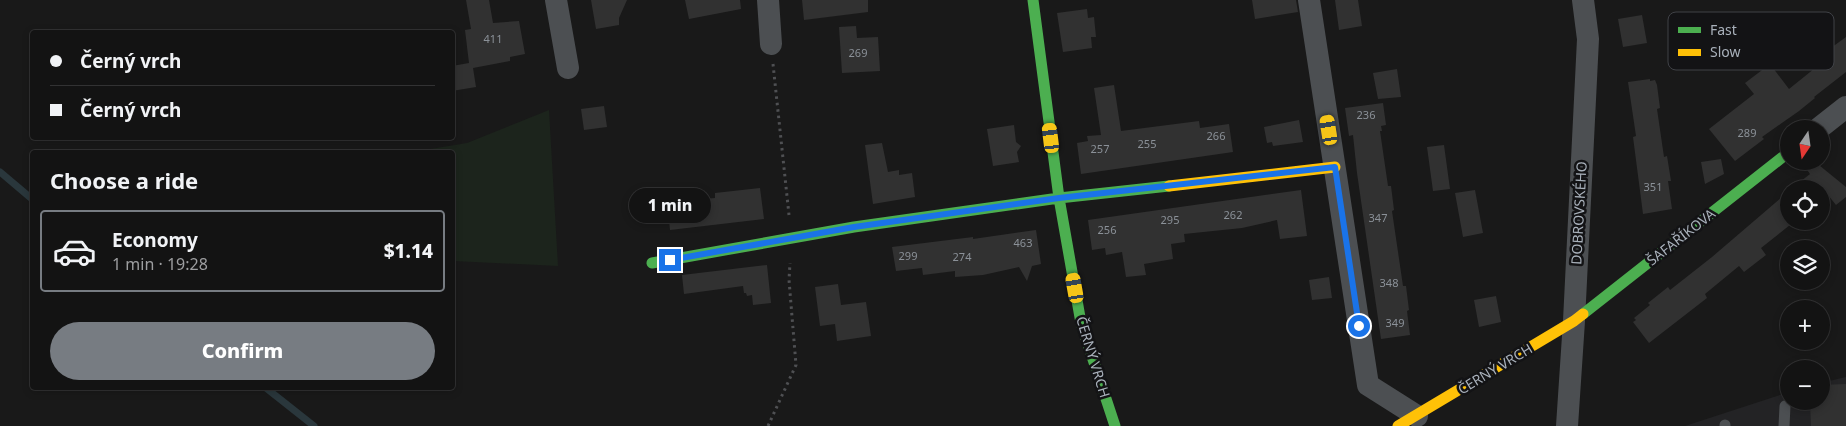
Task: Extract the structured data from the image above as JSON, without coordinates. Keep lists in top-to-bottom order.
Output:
{
  "streets": {
    "street": ["DOBROVSKÉHO", "ŠAFAŘÍKOVA", "ČERNÝ VRCH"]
  },
  "crossings": [
    ["DOBROVSKÉHO", "ŠAFAŘÍKOVA"],
    ["DOBROVSKÉHO", "ČERNÝ VRCH"],
    ["ŠAFAŘÍKOVA", "ČERNÝ VRCH"]
  ],
  "house_numbers": [
    "411",
    "269",
    "236",
    "289",
    "266",
    "255",
    "257",
    "351",
    "262",
    "347",
    "295",
    "256",
    "463",
    "299",
    "274",
    "348",
    "349"
  ],
  "legend": ["Fast", "Slow"],
  "north": "bottom",
  "page": {
    "banner": ["Černý vrch", "Černý vrch"],
    "map_buttons": ["+", "−"],
    "heading": "Choose a ride",
    "bubble": "1 min",
    "list": [
      {
        "name": "Economy",
        "note": "1 min · 19:28",
        "value": "$1.14"
      }
    ],
    "buttons": "Confirm"
  }
}
